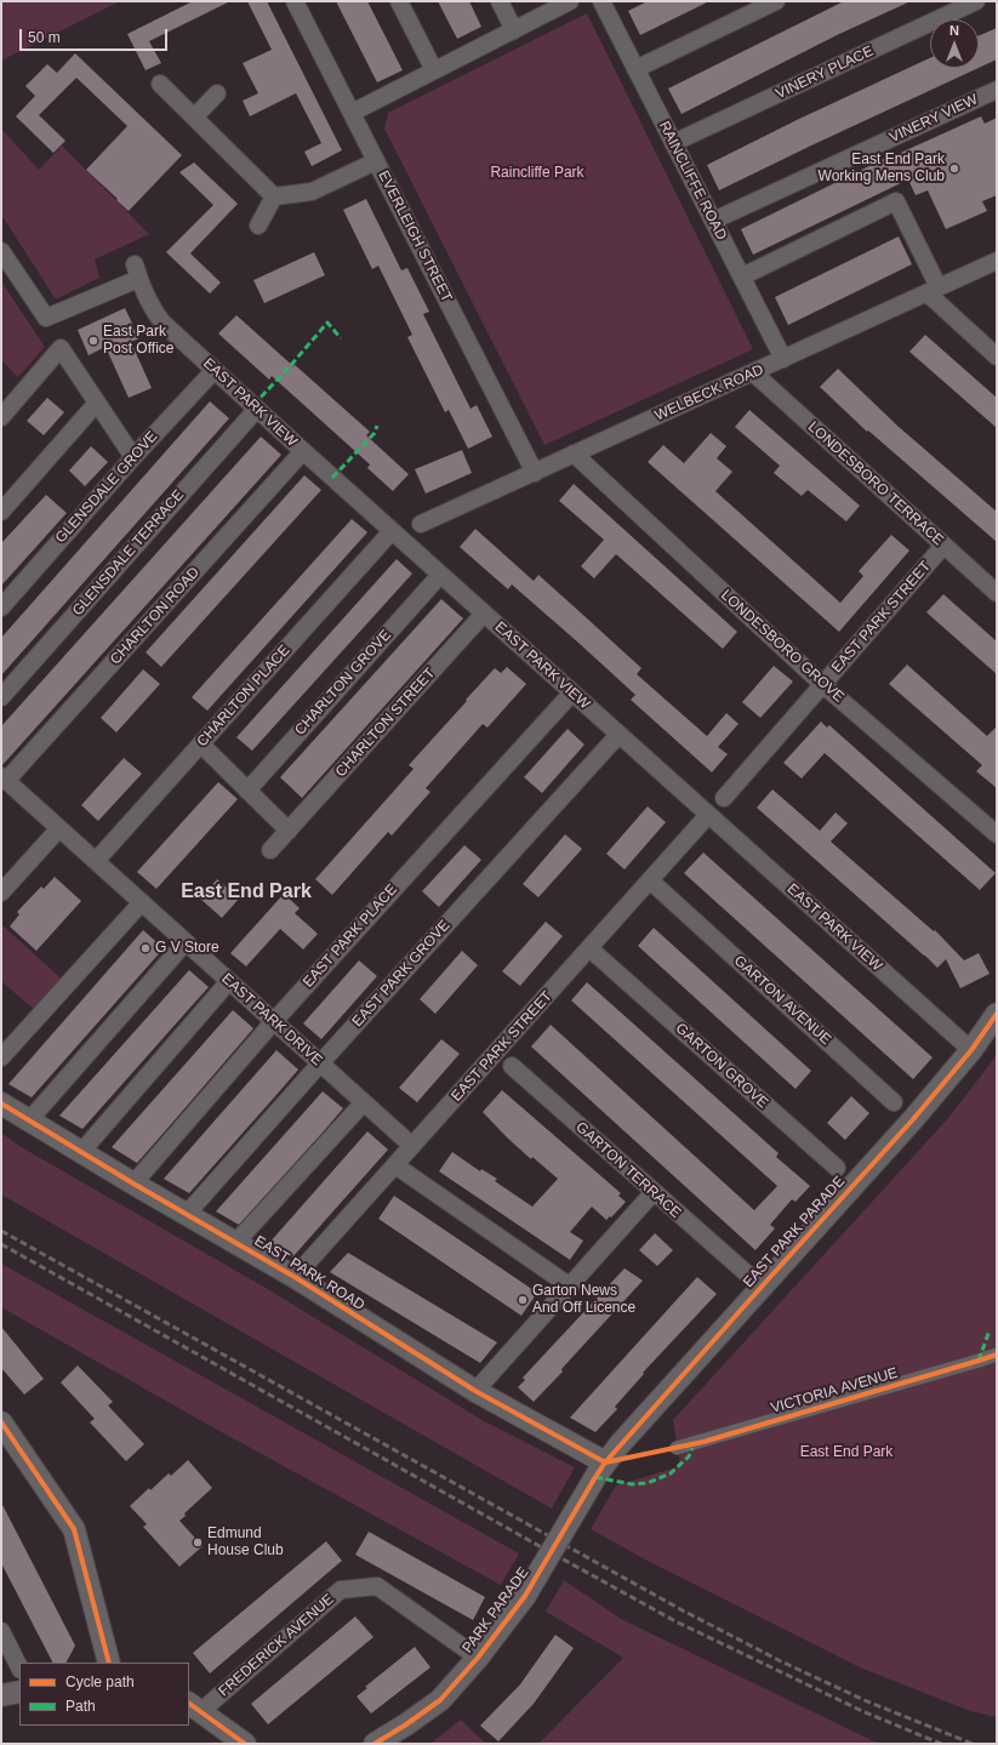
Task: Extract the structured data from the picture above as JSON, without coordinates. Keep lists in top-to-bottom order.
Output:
{
  "streets": {
    "street": [
      "VINERY PLACE",
      "VINERY VIEW",
      "RAINCLIFFE ROAD",
      "EVERLEIGH STREET",
      "WELBECK ROAD",
      "EAST PARK VIEW",
      "LONDESBORO TERRACE",
      "GLENSDALE GROVE",
      "GLENSDALE TERRACE",
      "CHARLTON ROAD",
      "EAST PARK STREET",
      "LONDESBORO GROVE",
      "CHARLTON GROVE",
      "CHARLTON PLACE",
      "CHARLTON STREET",
      "EAST PARK PLACE",
      "EAST PARK GROVE",
      "GARTON AVENUE",
      "EAST PARK DRIVE",
      "GARTON GROVE",
      "GARTON TERRACE",
      "EAST PARK PARADE",
      "EAST PARK ROAD",
      "VICTORIA AVENUE",
      "PARK PARADE",
      "FREDERICK AVENUE"
    ]
  },
  "crossings": [
    ["VINERY PLACE", "RAINCLIFFE ROAD"],
    ["VINERY VIEW", "RAINCLIFFE ROAD"],
    ["RAINCLIFFE ROAD", "WELBECK ROAD"],
    ["EVERLEIGH STREET", "WELBECK ROAD"],
    ["WELBECK ROAD", "LONDESBORO TERRACE"],
    ["WELBECK ROAD", "LONDESBORO GROVE"],
    ["EAST PARK VIEW", "GLENSDALE GROVE"],
    ["EAST PARK VIEW", "GLENSDALE TERRACE"],
    ["EAST PARK VIEW", "CHARLTON ROAD"],
    ["EAST PARK VIEW", "EAST PARK STREET"],
    ["EAST PARK VIEW", "CHARLTON GROVE"],
    ["EAST PARK VIEW", "CHARLTON PLACE"],
    ["EAST PARK VIEW", "CHARLTON STREET"],
    ["EAST PARK VIEW", "EAST PARK PLACE"],
    ["EAST PARK VIEW", "EAST PARK GROVE"],
    ["EAST PARK VIEW", "EAST PARK PARADE"],
    ["LONDESBORO TERRACE", "EAST PARK STREET"],
    ["CHARLTON ROAD", "EAST PARK DRIVE"],
    ["EAST PARK STREET", "LONDESBORO GROVE"],
    ["EAST PARK STREET", "GARTON AVENUE"],
    ["EAST PARK STREET", "EAST PARK DRIVE"],
    ["EAST PARK STREET", "GARTON GROVE"],
    ["EAST PARK STREET", "EAST PARK ROAD"],
    ["CHARLTON PLACE", "EAST PARK DRIVE"],
    ["EAST PARK PLACE", "EAST PARK DRIVE"],
    ["EAST PARK PLACE", "EAST PARK ROAD"],
    ["EAST PARK GROVE", "EAST PARK DRIVE"],
    ["EAST PARK GROVE", "EAST PARK ROAD"],
    ["GARTON TERRACE", "EAST PARK PARADE"],
    ["EAST PARK PARADE", "EAST PARK ROAD"],
    ["EAST PARK PARADE", "PARK PARADE"],
    ["EAST PARK ROAD", "PARK PARADE"],
    ["PARK PARADE", "FREDERICK AVENUE"]
  ],
  "districts": ["East End Park"],
  "parks": ["Raincliffe Park", "East End Park"],
  "places": [
    "East End Park Working Mens Club",
    "East Park Post Office",
    "G V Store",
    "Garton News And Off Licence",
    "Edmund House Club"
  ],
  "legend": ["Cycle path", "Path"],
  "scale_bar": "50 m",
  "north": "top"
}
